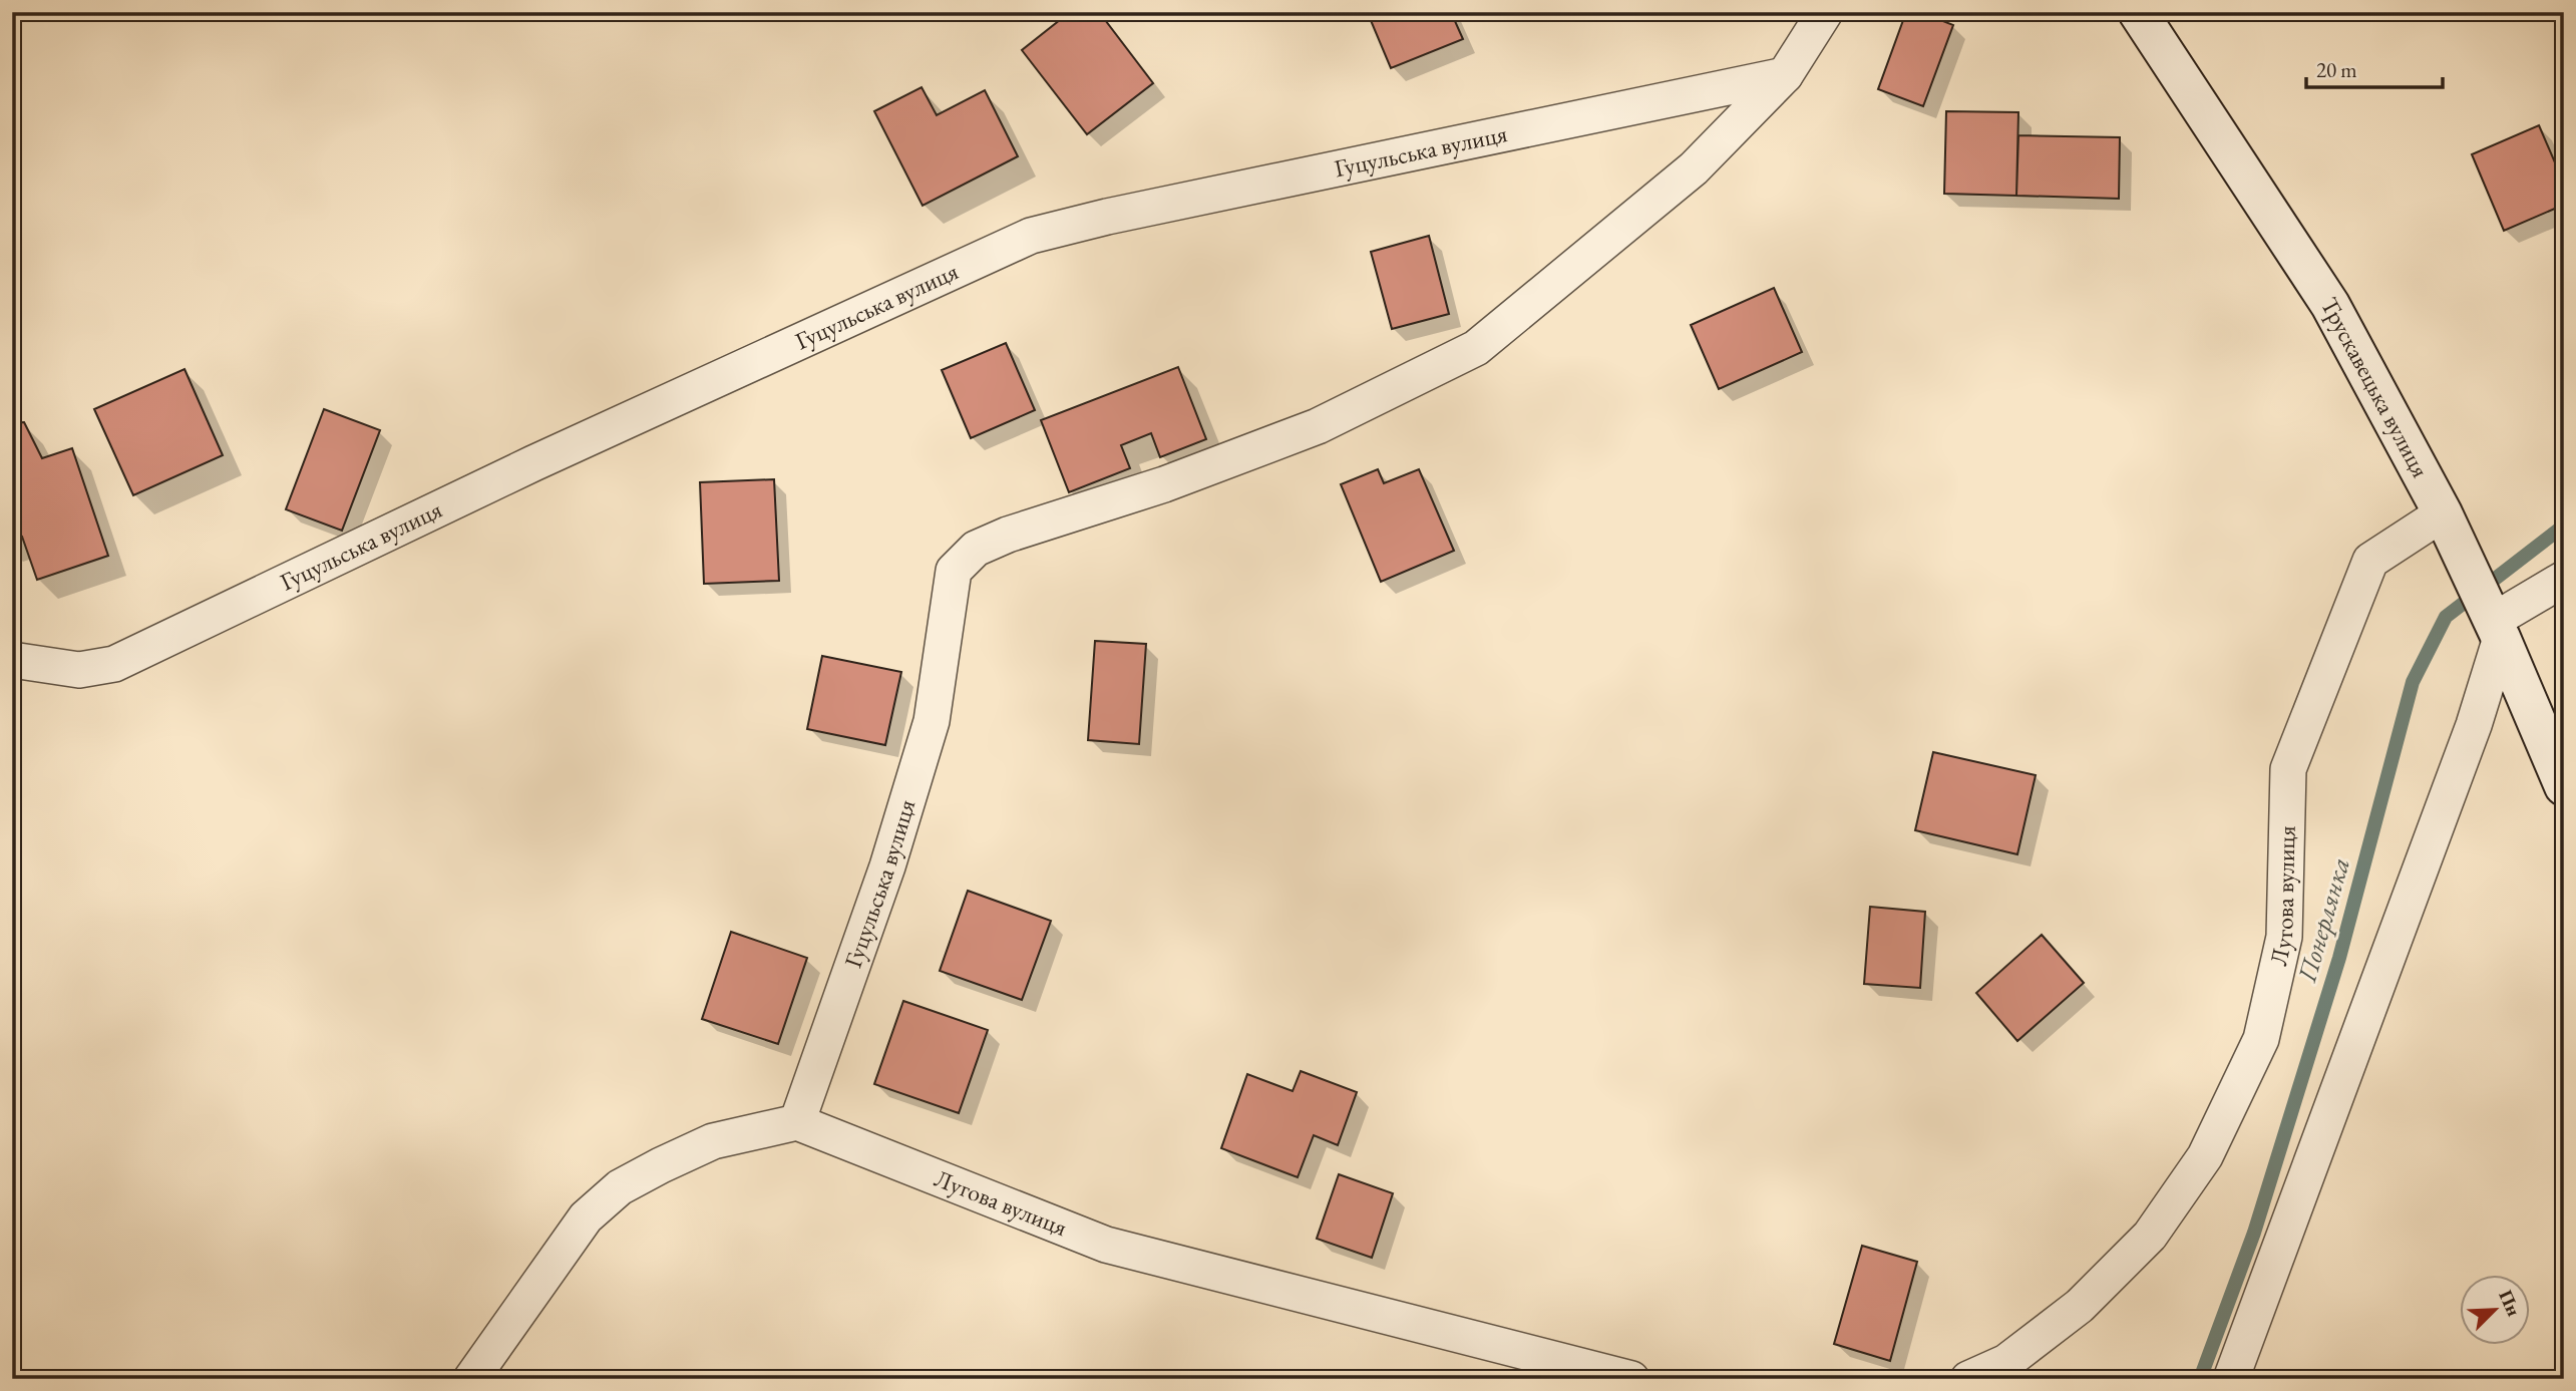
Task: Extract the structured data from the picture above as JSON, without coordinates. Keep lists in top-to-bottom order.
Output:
{
  "streets": {
    "main road": ["Трускавецька вулиця"],
    "street": ["Гуцульська вулиця", "Лугова вулиця"]
  },
  "crossings": [
    ["Гуцульська вулиця", "Лугова вулиця"],
    ["Трускавецька вулиця", "Лугова вулиця"]
  ],
  "water": ["Понерлянка"],
  "scale_bar": "20 m",
  "north": "top right"
}
